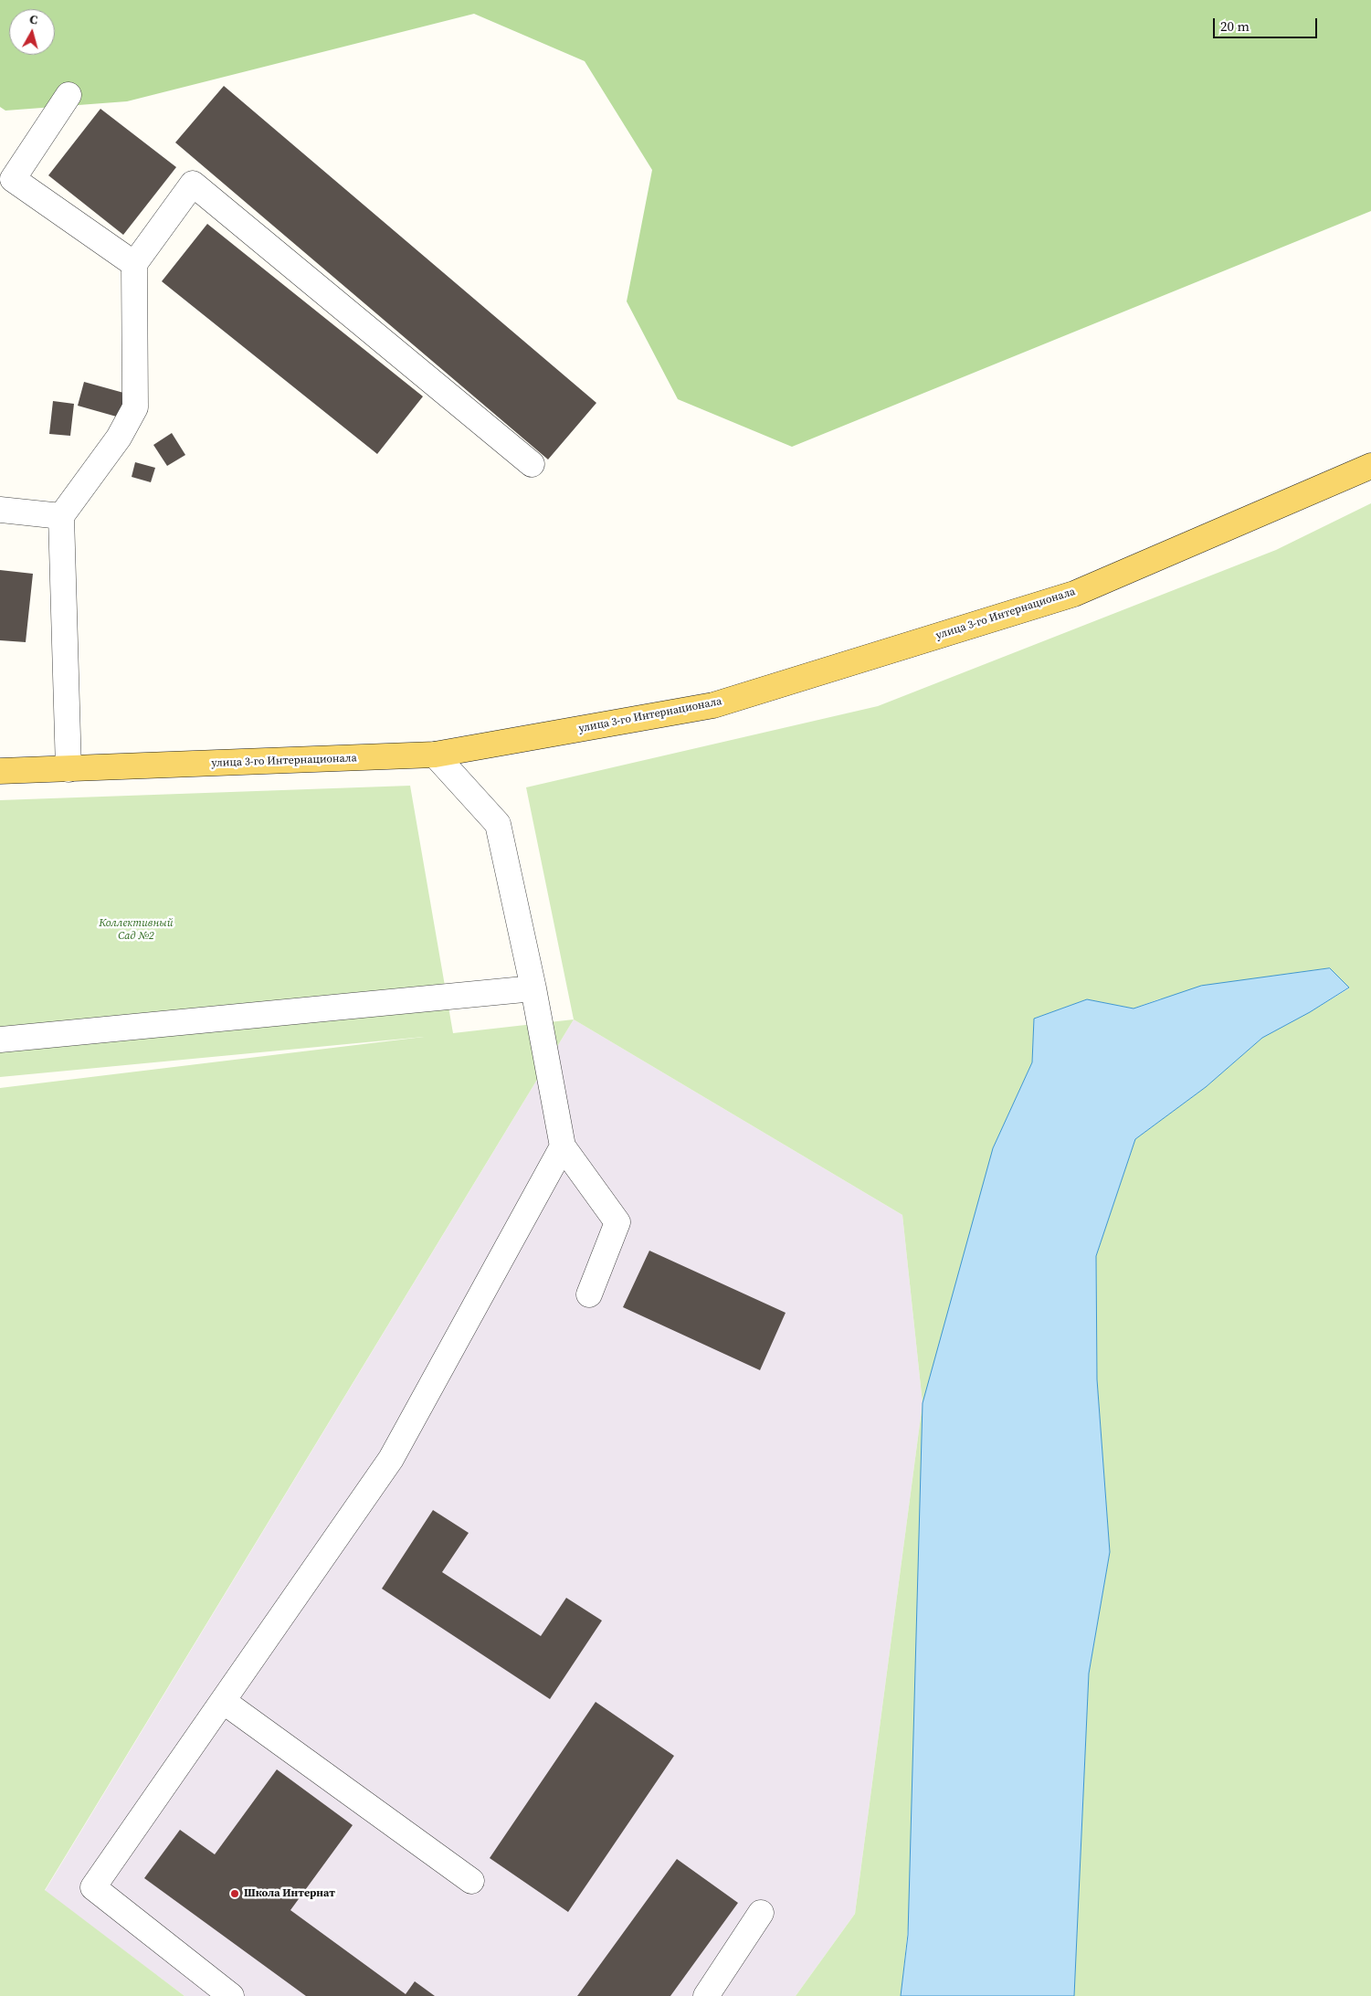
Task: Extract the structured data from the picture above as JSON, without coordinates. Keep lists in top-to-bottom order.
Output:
{
  "streets": {
    "main road": ["улица 3-го Интернационала"]
  },
  "parks": ["Коллективный Сад №2"],
  "places": ["Школа Интернат"],
  "scale_bar": "20 m",
  "north": "top"
}
